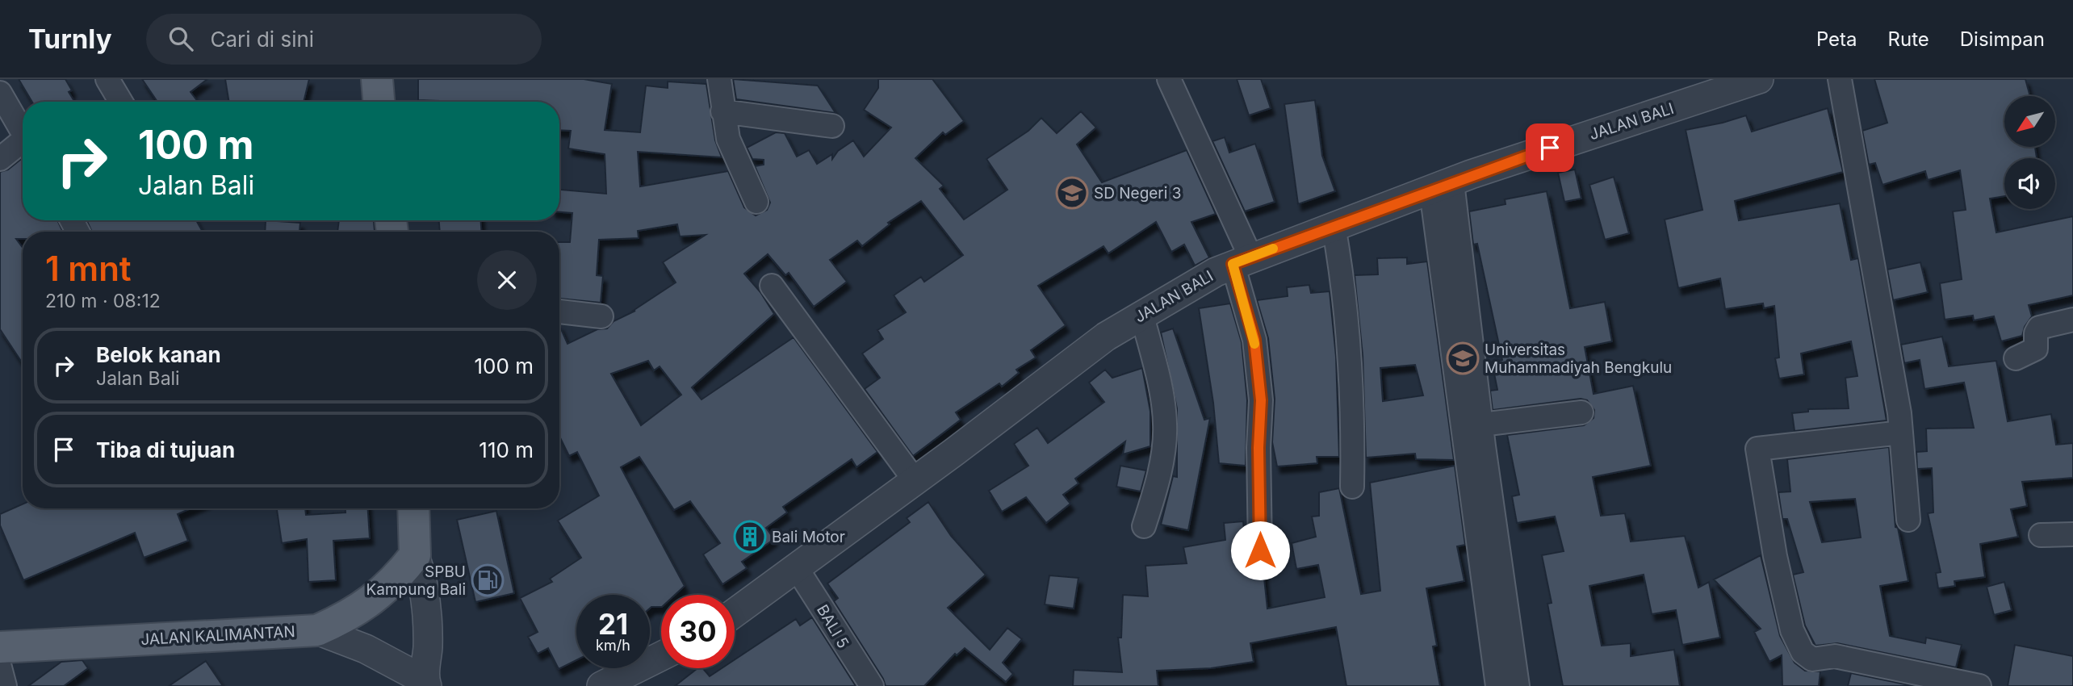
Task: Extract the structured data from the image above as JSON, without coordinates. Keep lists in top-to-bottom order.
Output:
{
  "streets": {
    "main road": ["JALAN KALIMANTAN"],
    "street": ["JALAN BALI", "BALI 5"]
  },
  "crossings": [
    ["JALAN BALI", "BALI 5"]
  ],
  "places": {
    "school or university": ["SD Negeri 3", "Universitas Muhammadiyah Bengkulu"],
    "building": ["Bali Motor"],
    "fuel station": ["SPBU Kampung Bali"]
  },
  "north": "bottom left",
  "page": {
    "header": "Turnly",
    "search": "Cari di sini",
    "nav": ["Peta", "Rute", "Disimpan"],
    "turn": ["100 m", "Jalan Bali"],
    "heading": ["1 mnt", "210 m · 08:12"],
    "list": [
      {
        "name": "Belok kanan",
        "note": "Jalan Bali",
        "value": "100 m"
      },
      {
        "name": "Tiba di tujuan",
        "value": "110 m"
      }
    ],
    "speed": "21 km/h",
    "limit": "30"
  }
}
